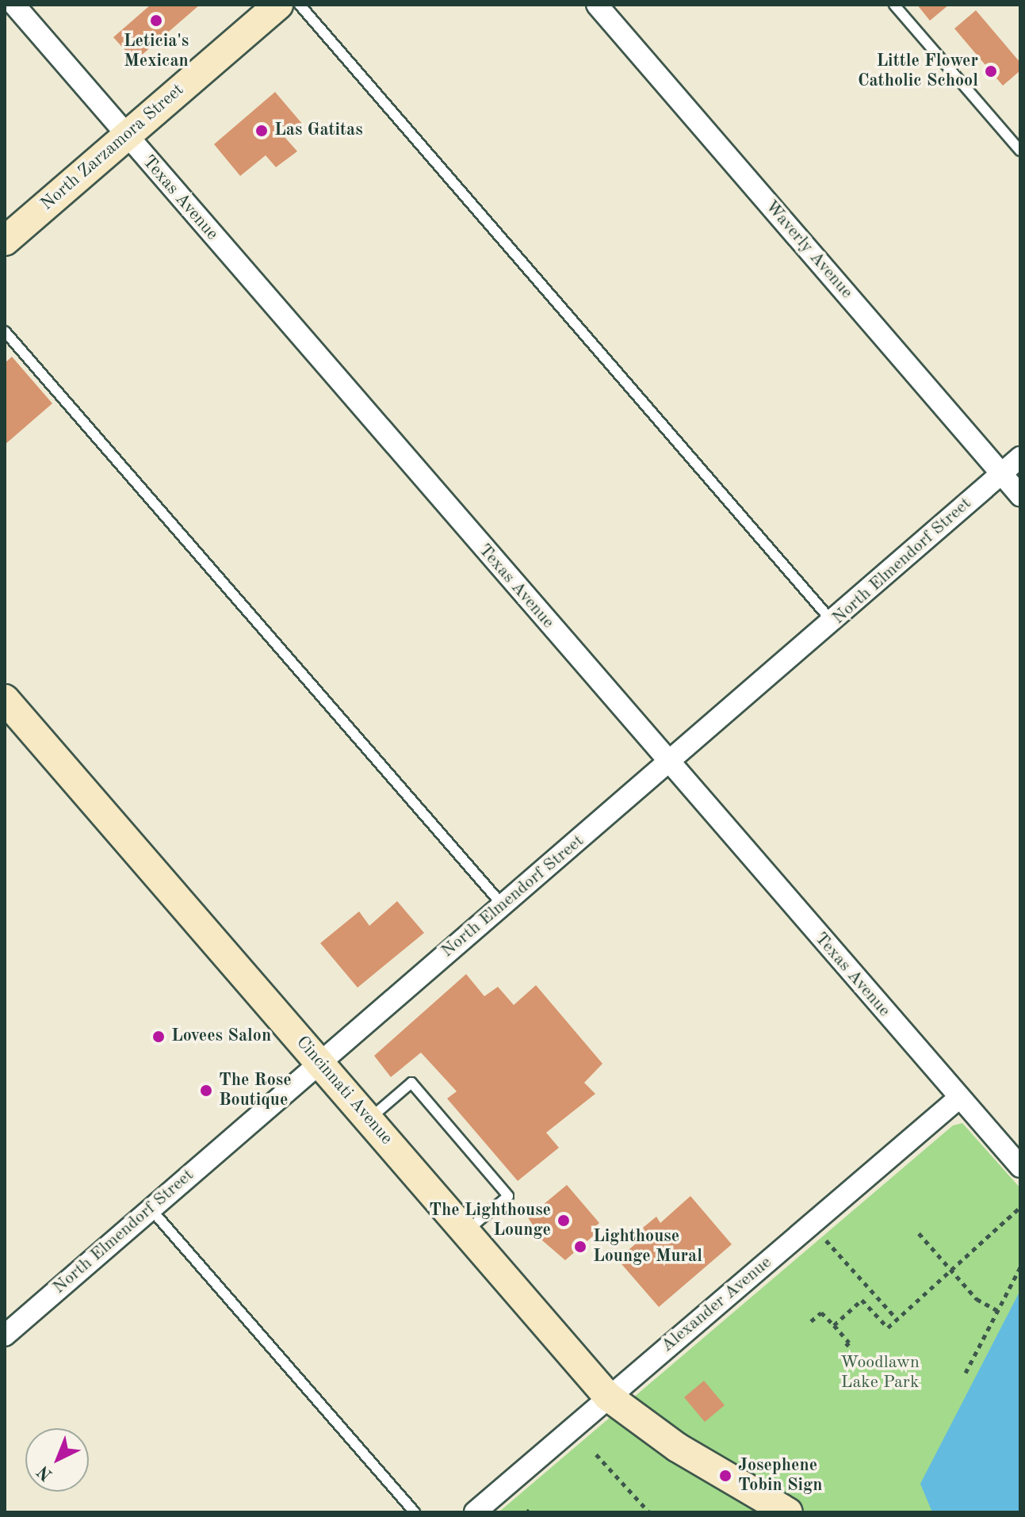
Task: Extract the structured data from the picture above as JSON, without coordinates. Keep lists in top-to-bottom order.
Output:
{
  "streets": {
    "street": [
      "North Zarzamora Street",
      "Texas Avenue",
      "Waverly Avenue",
      "North Elmendorf Street",
      "Cincinnati Avenue",
      "Alexander Avenue"
    ]
  },
  "crossings": [
    ["North Zarzamora Street", "Texas Avenue"],
    ["Texas Avenue", "North Elmendorf Street"],
    ["Texas Avenue", "Alexander Avenue"],
    ["Waverly Avenue", "North Elmendorf Street"],
    ["North Elmendorf Street", "Cincinnati Avenue"],
    ["Cincinnati Avenue", "Alexander Avenue"]
  ],
  "parks": ["Woodlawn Lake Park"],
  "places": [
    "Leticia's Mexican",
    "Little Flower Catholic School",
    "Las Gatitas",
    "Lovees Salon",
    "The Rose Boutique",
    "The Lighthouse Lounge",
    "Lighthouse Lounge Mural",
    "Josephene Tobin Sign"
  ],
  "north": "bottom left"
}
